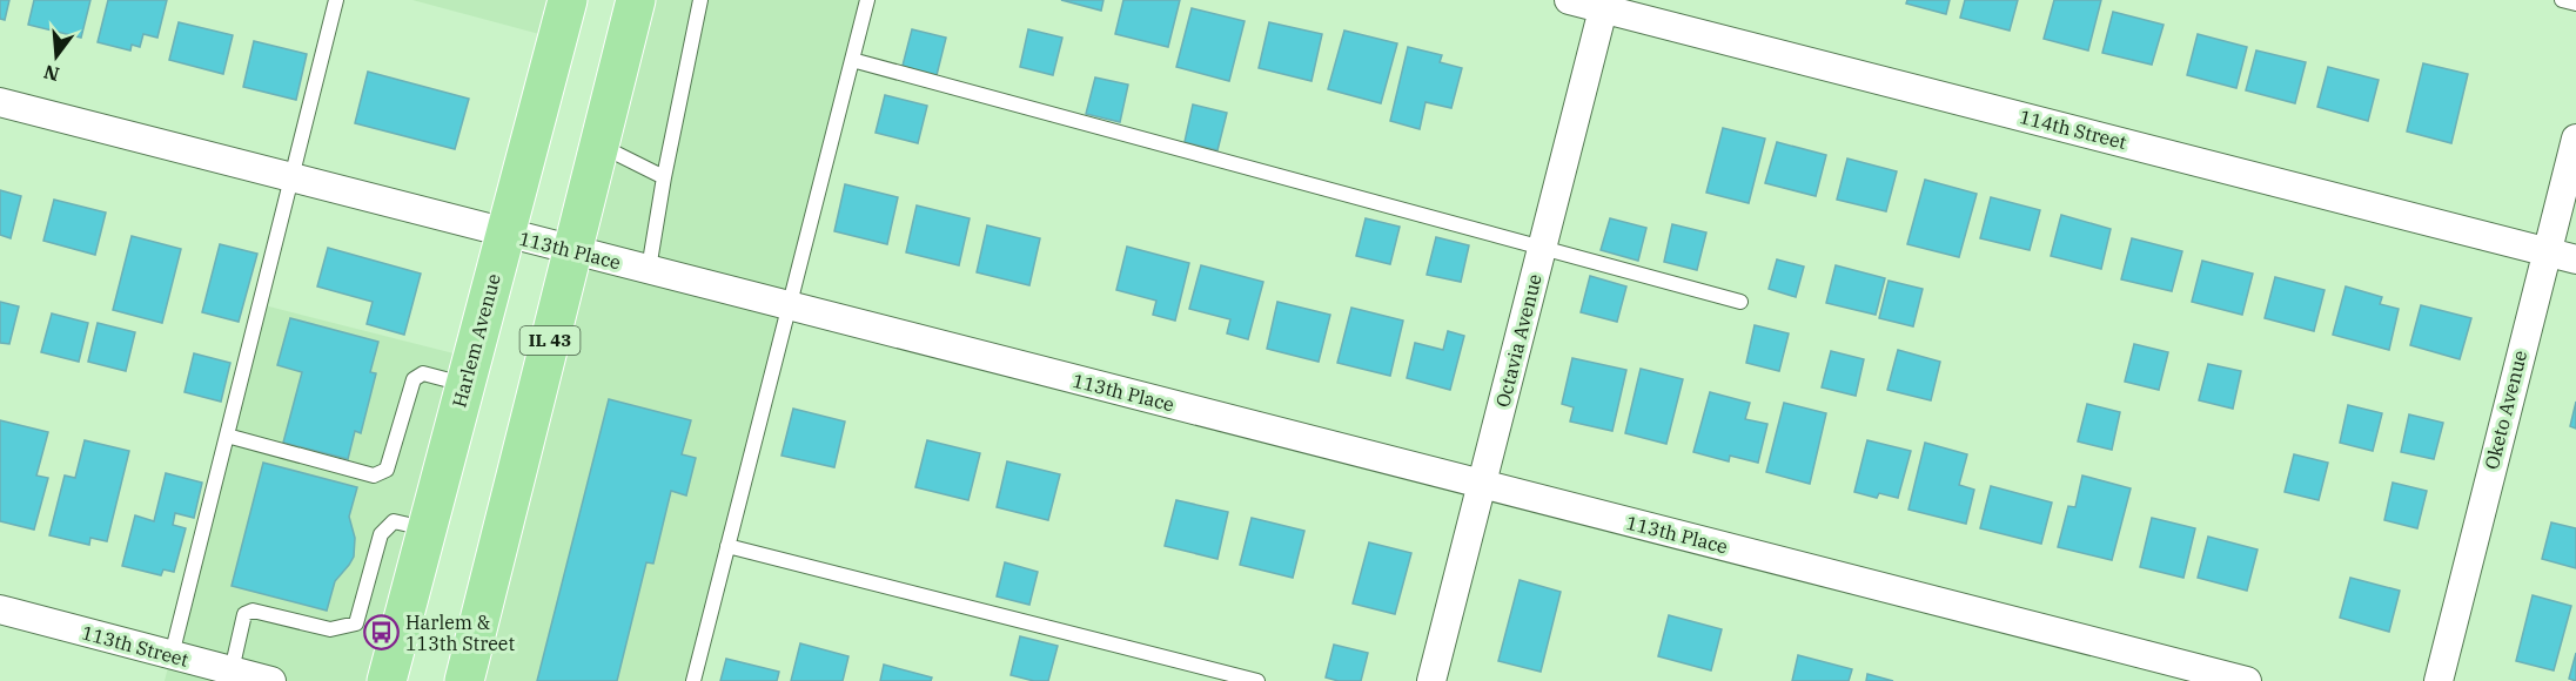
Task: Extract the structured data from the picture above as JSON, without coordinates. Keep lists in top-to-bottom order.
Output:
{
  "streets": {
    "main road": ["Harlem Avenue", "IL 43"],
    "street": [
      "114th Street",
      "113th Place",
      "Octavia Avenue",
      "Oketo Avenue",
      "113th Street"
    ]
  },
  "crossings": [
    ["114th Street", "Octavia Avenue"],
    ["114th Street", "Oketo Avenue"],
    ["113th Place", "Harlem Avenue"],
    ["113th Place", "IL 43"],
    ["113th Place", "Octavia Avenue"]
  ],
  "places": {
    "bus stop": ["Harlem & 113th Street"]
  },
  "north": "bottom"
}
